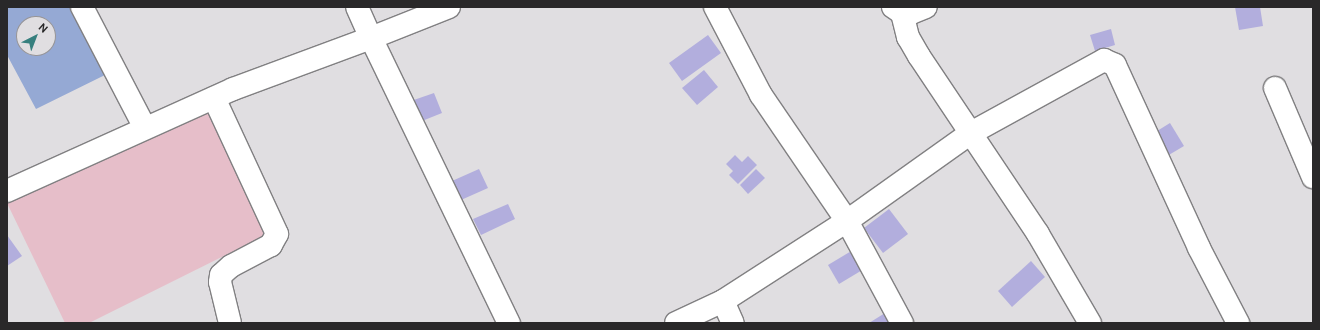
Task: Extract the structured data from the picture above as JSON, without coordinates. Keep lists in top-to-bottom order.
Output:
{
  "north": "top right"
}
